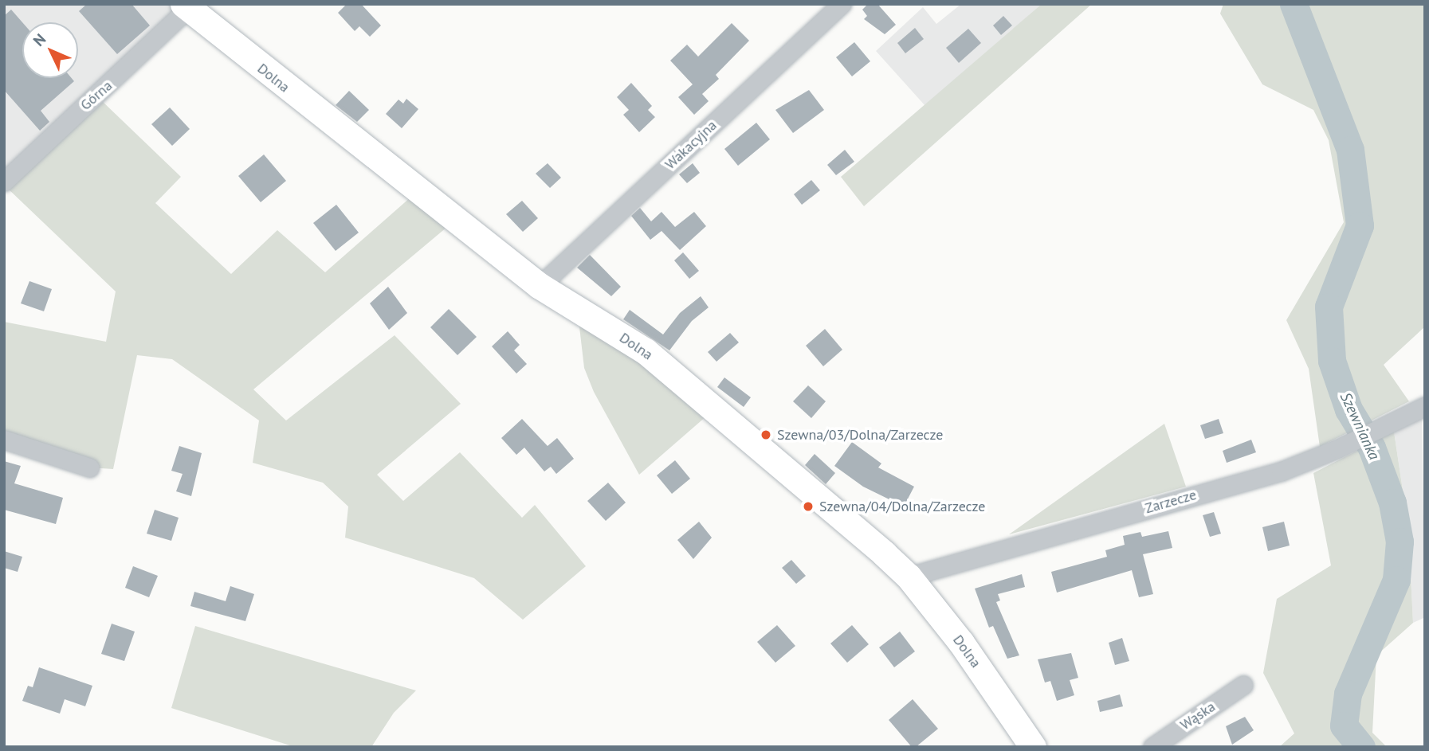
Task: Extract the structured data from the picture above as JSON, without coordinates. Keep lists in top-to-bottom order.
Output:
{
  "streets": {
    "street": [
      "Dolna",
      "Górna",
      "Wakacyjna",
      "Zarzecze",
      "Wąska"
    ]
  },
  "crossings": [
    ["Dolna", "Górna"],
    ["Dolna", "Wakacyjna"],
    ["Dolna", "Zarzecze"]
  ],
  "water": ["Szewnianka"],
  "places": ["Szewna/03/Dolna/Zarzecze", "Szewna/04/Dolna/Zarzecze"],
  "north": "top left"
}
